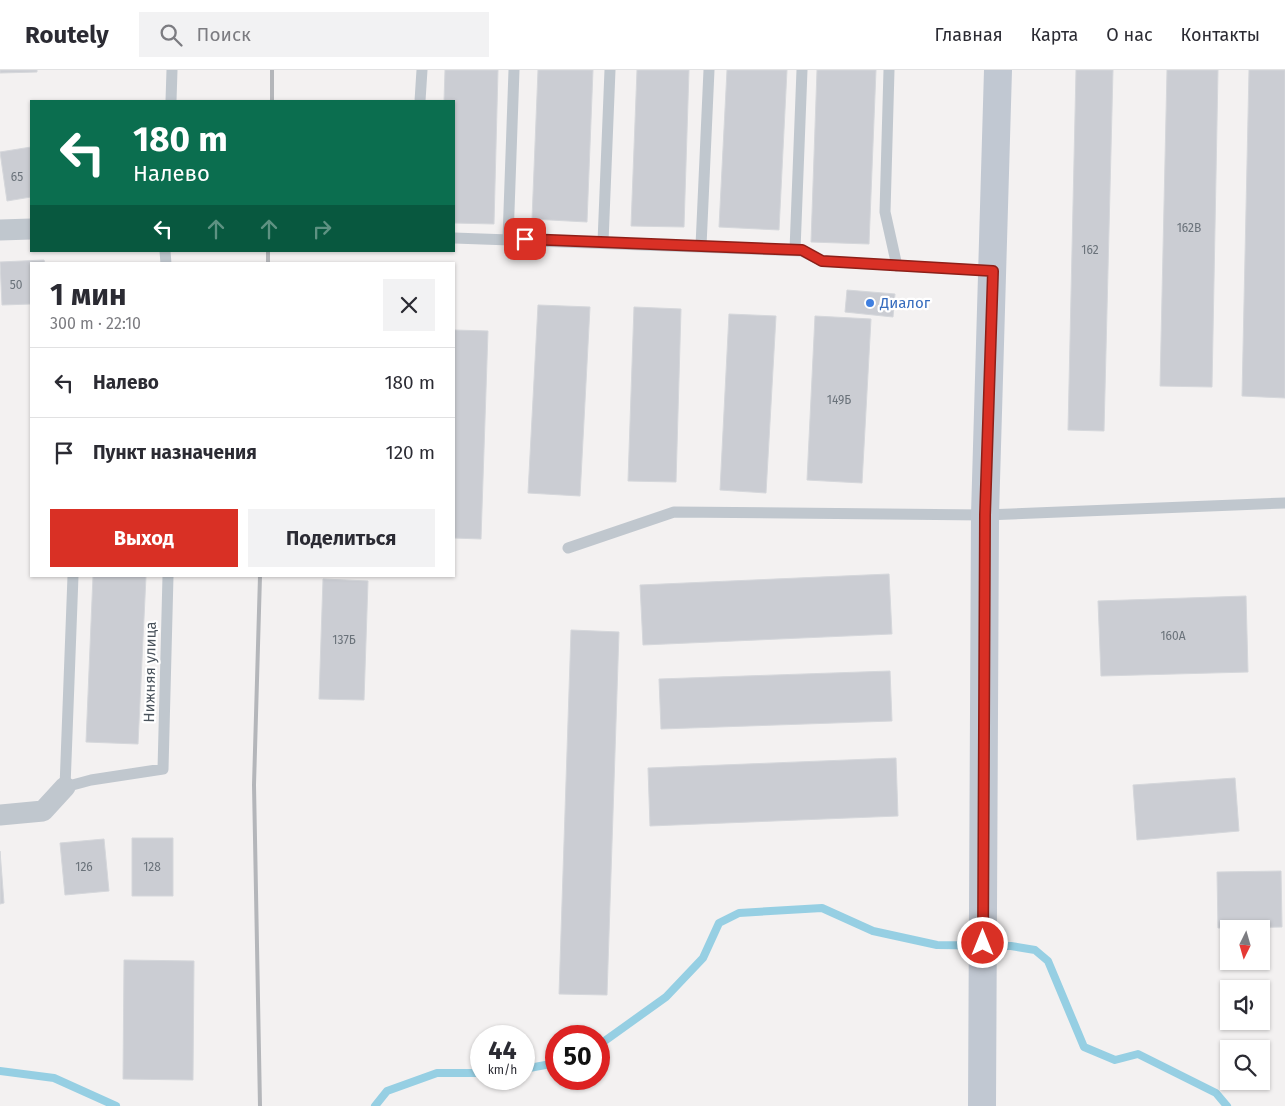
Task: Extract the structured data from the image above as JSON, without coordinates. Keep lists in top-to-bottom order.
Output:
{
  "streets": {
    "lane": ["Нижняя улица"]
  },
  "places": ["Диалог"],
  "house_numbers": [
    "65",
    "162В",
    "162",
    "50",
    "149Б",
    "160А",
    "137Б",
    "126",
    "128"
  ],
  "north": "bottom",
  "page": {
    "header": "Routely",
    "search": "Поиск",
    "nav": [
      "Главная",
      "Карта",
      "О нас",
      "Контакты"
    ],
    "turn": ["180 m", "Налево"],
    "heading": ["1 мин", "300 m · 22:10"],
    "list": [
      {
        "name": "Налево",
        "value": "180 m"
      },
      {
        "name": "Пункт назначения",
        "value": "120 m"
      }
    ],
    "buttons": ["Выход", "Поделиться"],
    "speed": "44 km/h",
    "limit": "50"
  }
}
